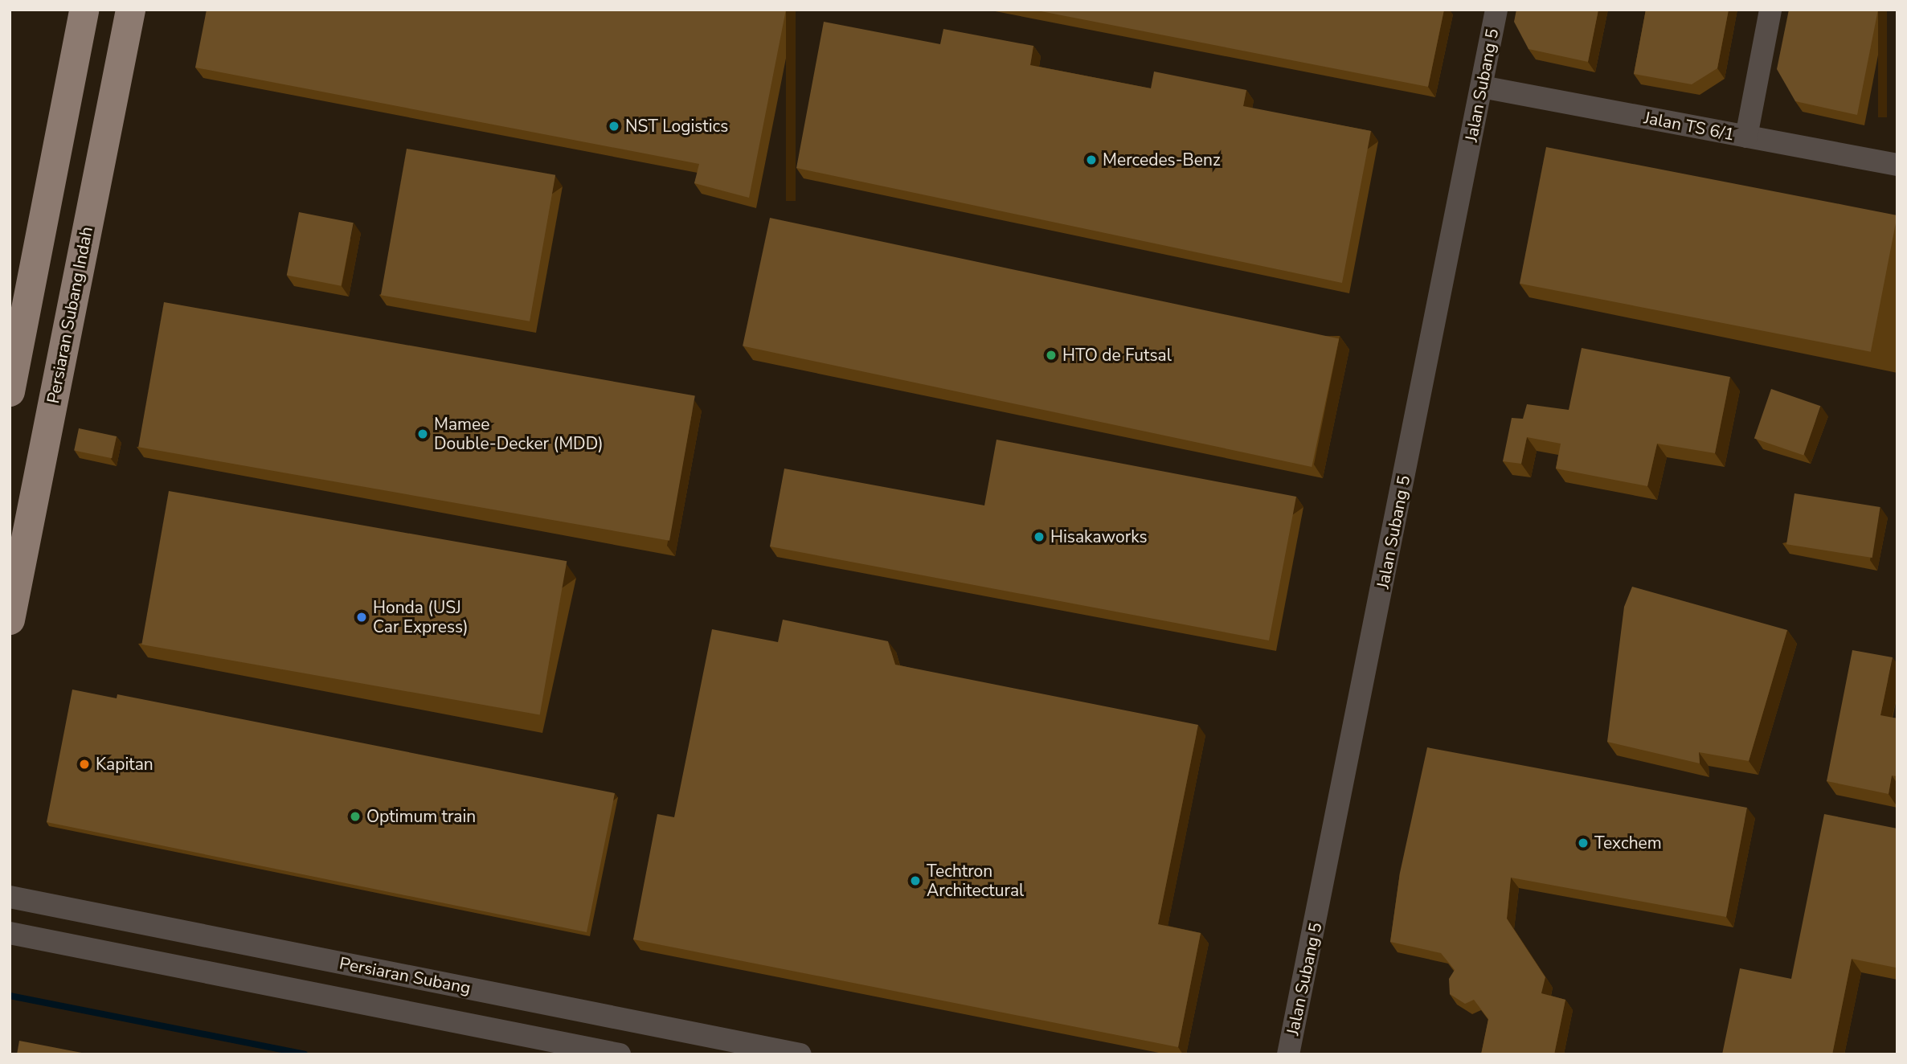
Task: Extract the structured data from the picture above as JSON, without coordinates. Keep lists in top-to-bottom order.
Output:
{
  "streets": {
    "main road": ["Persiaran Subang Indah"],
    "street": ["Jalan Subang 5", "Jalan TS 6/1", "Persiaran Subang"]
  },
  "crossings": [
    ["Jalan Subang 5", "Jalan TS 6/1"]
  ],
  "places": [
    "NST Logistics",
    "Mercedes-Benz",
    "HTO de Futsal",
    "Mamee Double-Decker (MDD)",
    "Hisakaworks",
    "Honda (USJ Car Express)",
    "Kapitan",
    "Optimum train",
    "Texchem",
    "Techtron Architectural"
  ]
}
